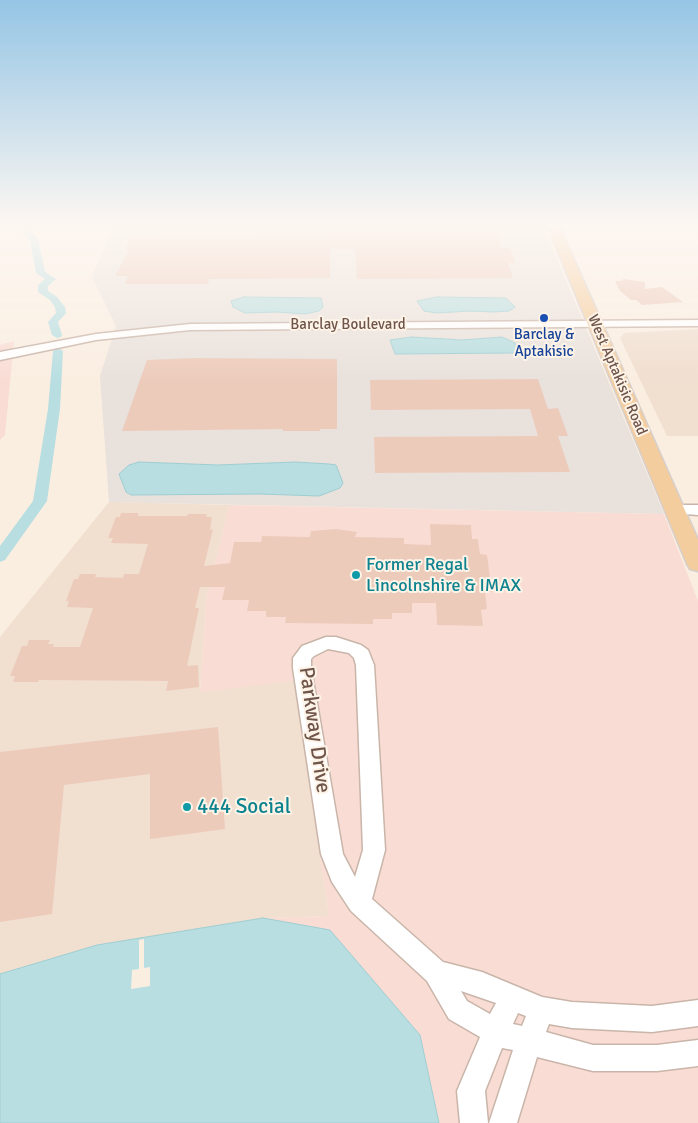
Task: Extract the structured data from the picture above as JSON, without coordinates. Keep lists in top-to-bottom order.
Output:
{
  "streets": {
    "main road": ["West Aptakisic Road"],
    "street": ["Barclay Boulevard", "Parkway Drive"]
  },
  "crossings": [
    ["Barclay Boulevard", "West Aptakisic Road"]
  ],
  "places": ["Barclay & Aptakisic", "Former Regal Lincolnshire & IMAX", "444 Social"]
}
